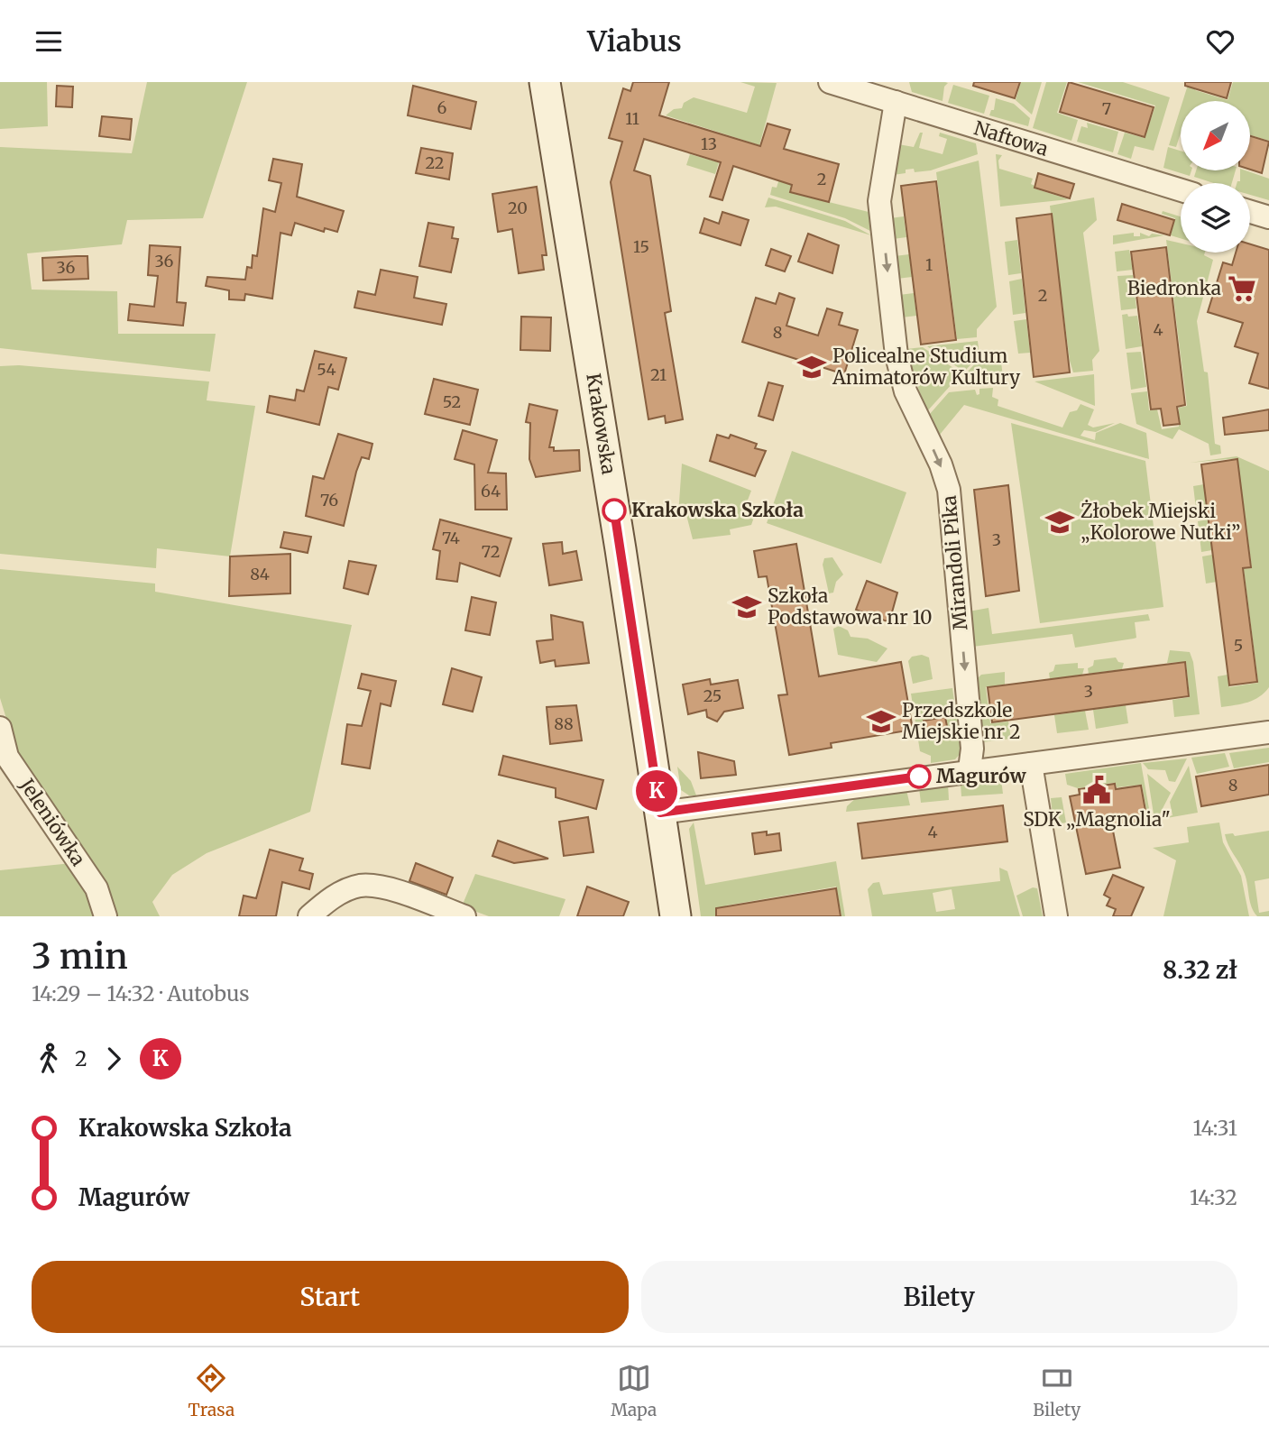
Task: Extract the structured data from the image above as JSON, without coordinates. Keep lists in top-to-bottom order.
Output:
{
  "streets": {
    "main road": ["Krakowska"],
    "street": ["Naftowa", "Mirandoli Pika", "Jeleniówka"]
  },
  "crossings": [
    ["Naftowa", "Mirandoli Pika"]
  ],
  "one_way": ["Mirandoli Pika"],
  "places": {
    "supermarket": ["Biedronka"],
    "school or university": [
      "Policealne Studium Animatorów Kultury",
      "Żłobek Miejski „Kolorowe Nutki”",
      "Szkoła Podstawowa nr 10",
      "Przedszkole Miejskie nr 2"
    ],
    "other": ["Krakowska Szkoła", "Magurów"],
    "public building": ["SDK „Magnolia\""]
  },
  "lines": ["bus line K"],
  "house_numbers": [
    "6",
    "7",
    "11",
    "13",
    "22",
    "2",
    "20",
    "15",
    "36",
    "1",
    "36",
    "2",
    "4",
    "8",
    "54",
    "21",
    "52",
    "64",
    "76",
    "74",
    "3",
    "72",
    "84",
    "5",
    "3",
    "25",
    "88",
    "8",
    "4"
  ],
  "north": "bottom left",
  "page": {
    "header": "Viabus",
    "on_map": "K",
    "heading": ["3 min", "14:29 – 14:32 · Autobus", "8.32 zł"],
    "legs": ["2", "K"],
    "list": [
      {
        "name": "Krakowska Szkoła",
        "value": "14:31"
      },
      {
        "name": "Magurów",
        "value": "14:32"
      }
    ],
    "buttons": ["Start", "Bilety"],
    "tabs": ["Trasa", "Mapa", "Bilety"]
  }
}
